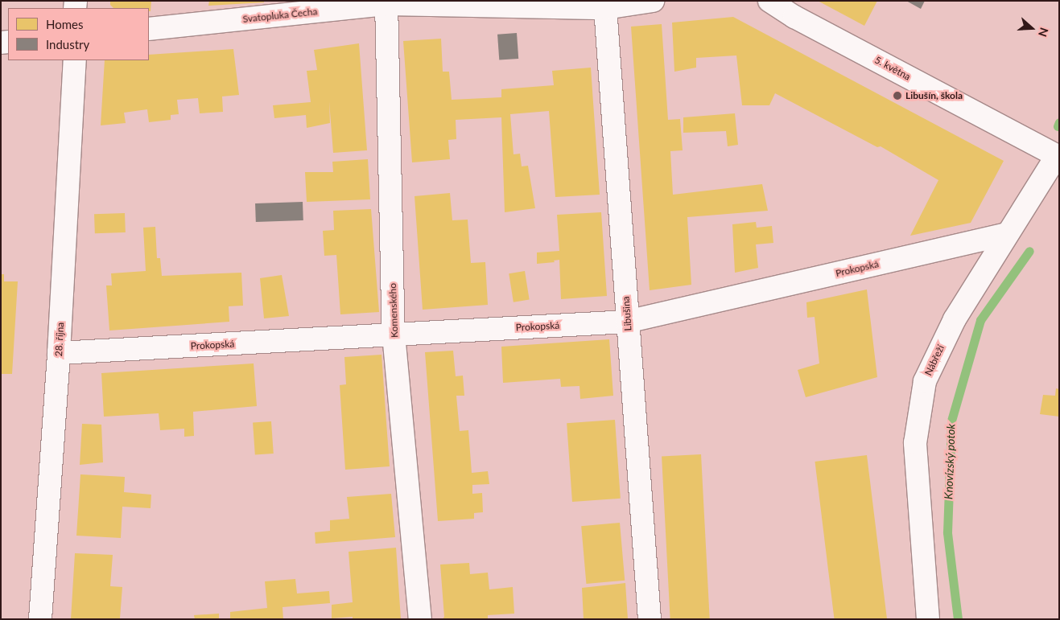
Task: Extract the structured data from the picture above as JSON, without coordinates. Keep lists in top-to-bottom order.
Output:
{
  "streets": {
    "street": [
      "Svatopluka Čecha",
      "5. května",
      "Prokopská",
      "Komenského",
      "Libušina",
      "28. října",
      "Nábřeží"
    ]
  },
  "crossings": [
    ["Svatopluka Čecha", "Komenského"],
    ["Svatopluka Čecha", "Libušina"],
    ["5. května", "Nábřeží"],
    ["Prokopská", "Komenského"],
    ["Prokopská", "Libušina"],
    ["Prokopská", "28. října"],
    ["Prokopská", "Nábřeží"]
  ],
  "water": ["Knovízský potok"],
  "places": ["Libušín, škola"],
  "legend": ["Homes", "Industry"],
  "north": "right"
}
